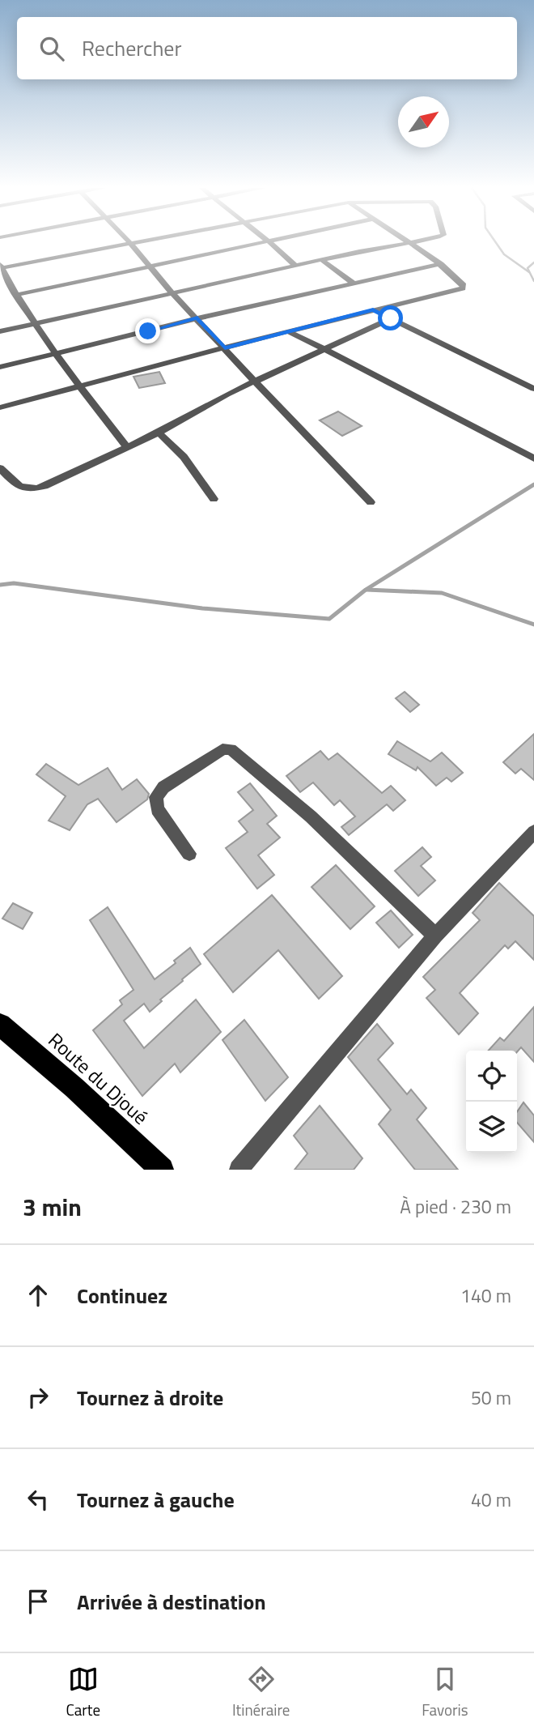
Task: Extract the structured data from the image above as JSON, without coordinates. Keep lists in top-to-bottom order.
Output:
{
  "streets": {
    "main road": ["Route du Djoué"]
  },
  "north": "top right",
  "page": {
    "search": "Rechercher",
    "heading": ["3 min", "À pied · 230 m"],
    "list": [
      ["Continuez", "140 m"],
      ["Tournez à droite", "50 m"],
      ["Tournez à gauche", "40 m"],
      "Arrivée à destination"
    ],
    "nav": ["Carte", "Itinéraire", "Favoris"]
  }
}
